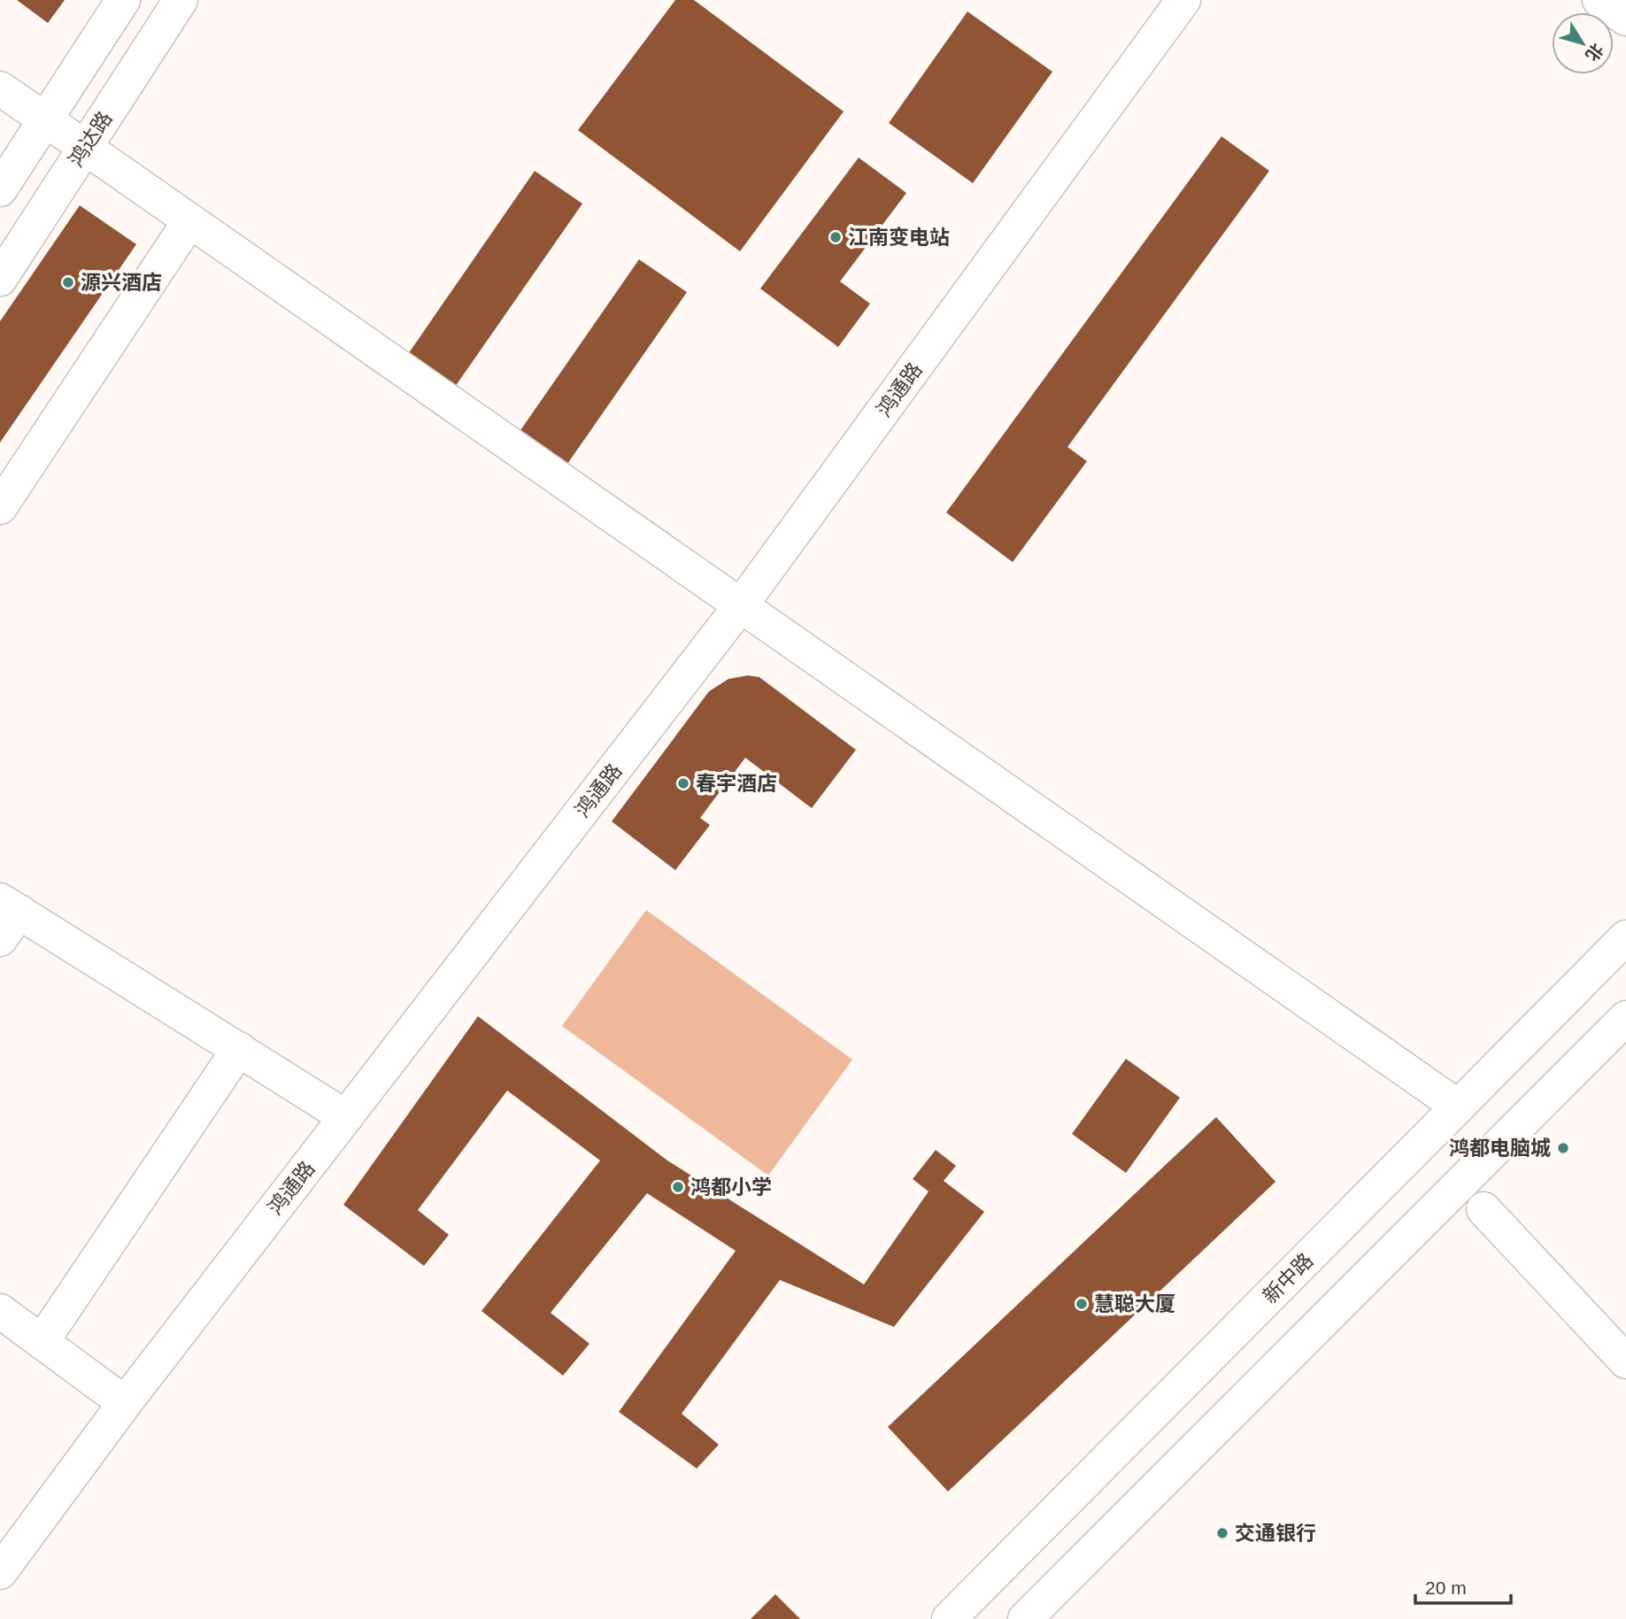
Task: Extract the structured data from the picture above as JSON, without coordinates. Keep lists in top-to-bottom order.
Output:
{
  "streets": {
    "street": ["鸿达路", "鸿通路", "新中路"]
  },
  "places": [
    "江南变电站",
    "源兴酒店",
    "春宇酒店",
    "鸿都电脑城",
    "鸿都小学",
    "慧聪大厦",
    "交通银行"
  ],
  "scale_bar": "20 m",
  "north": "bottom right"
}
